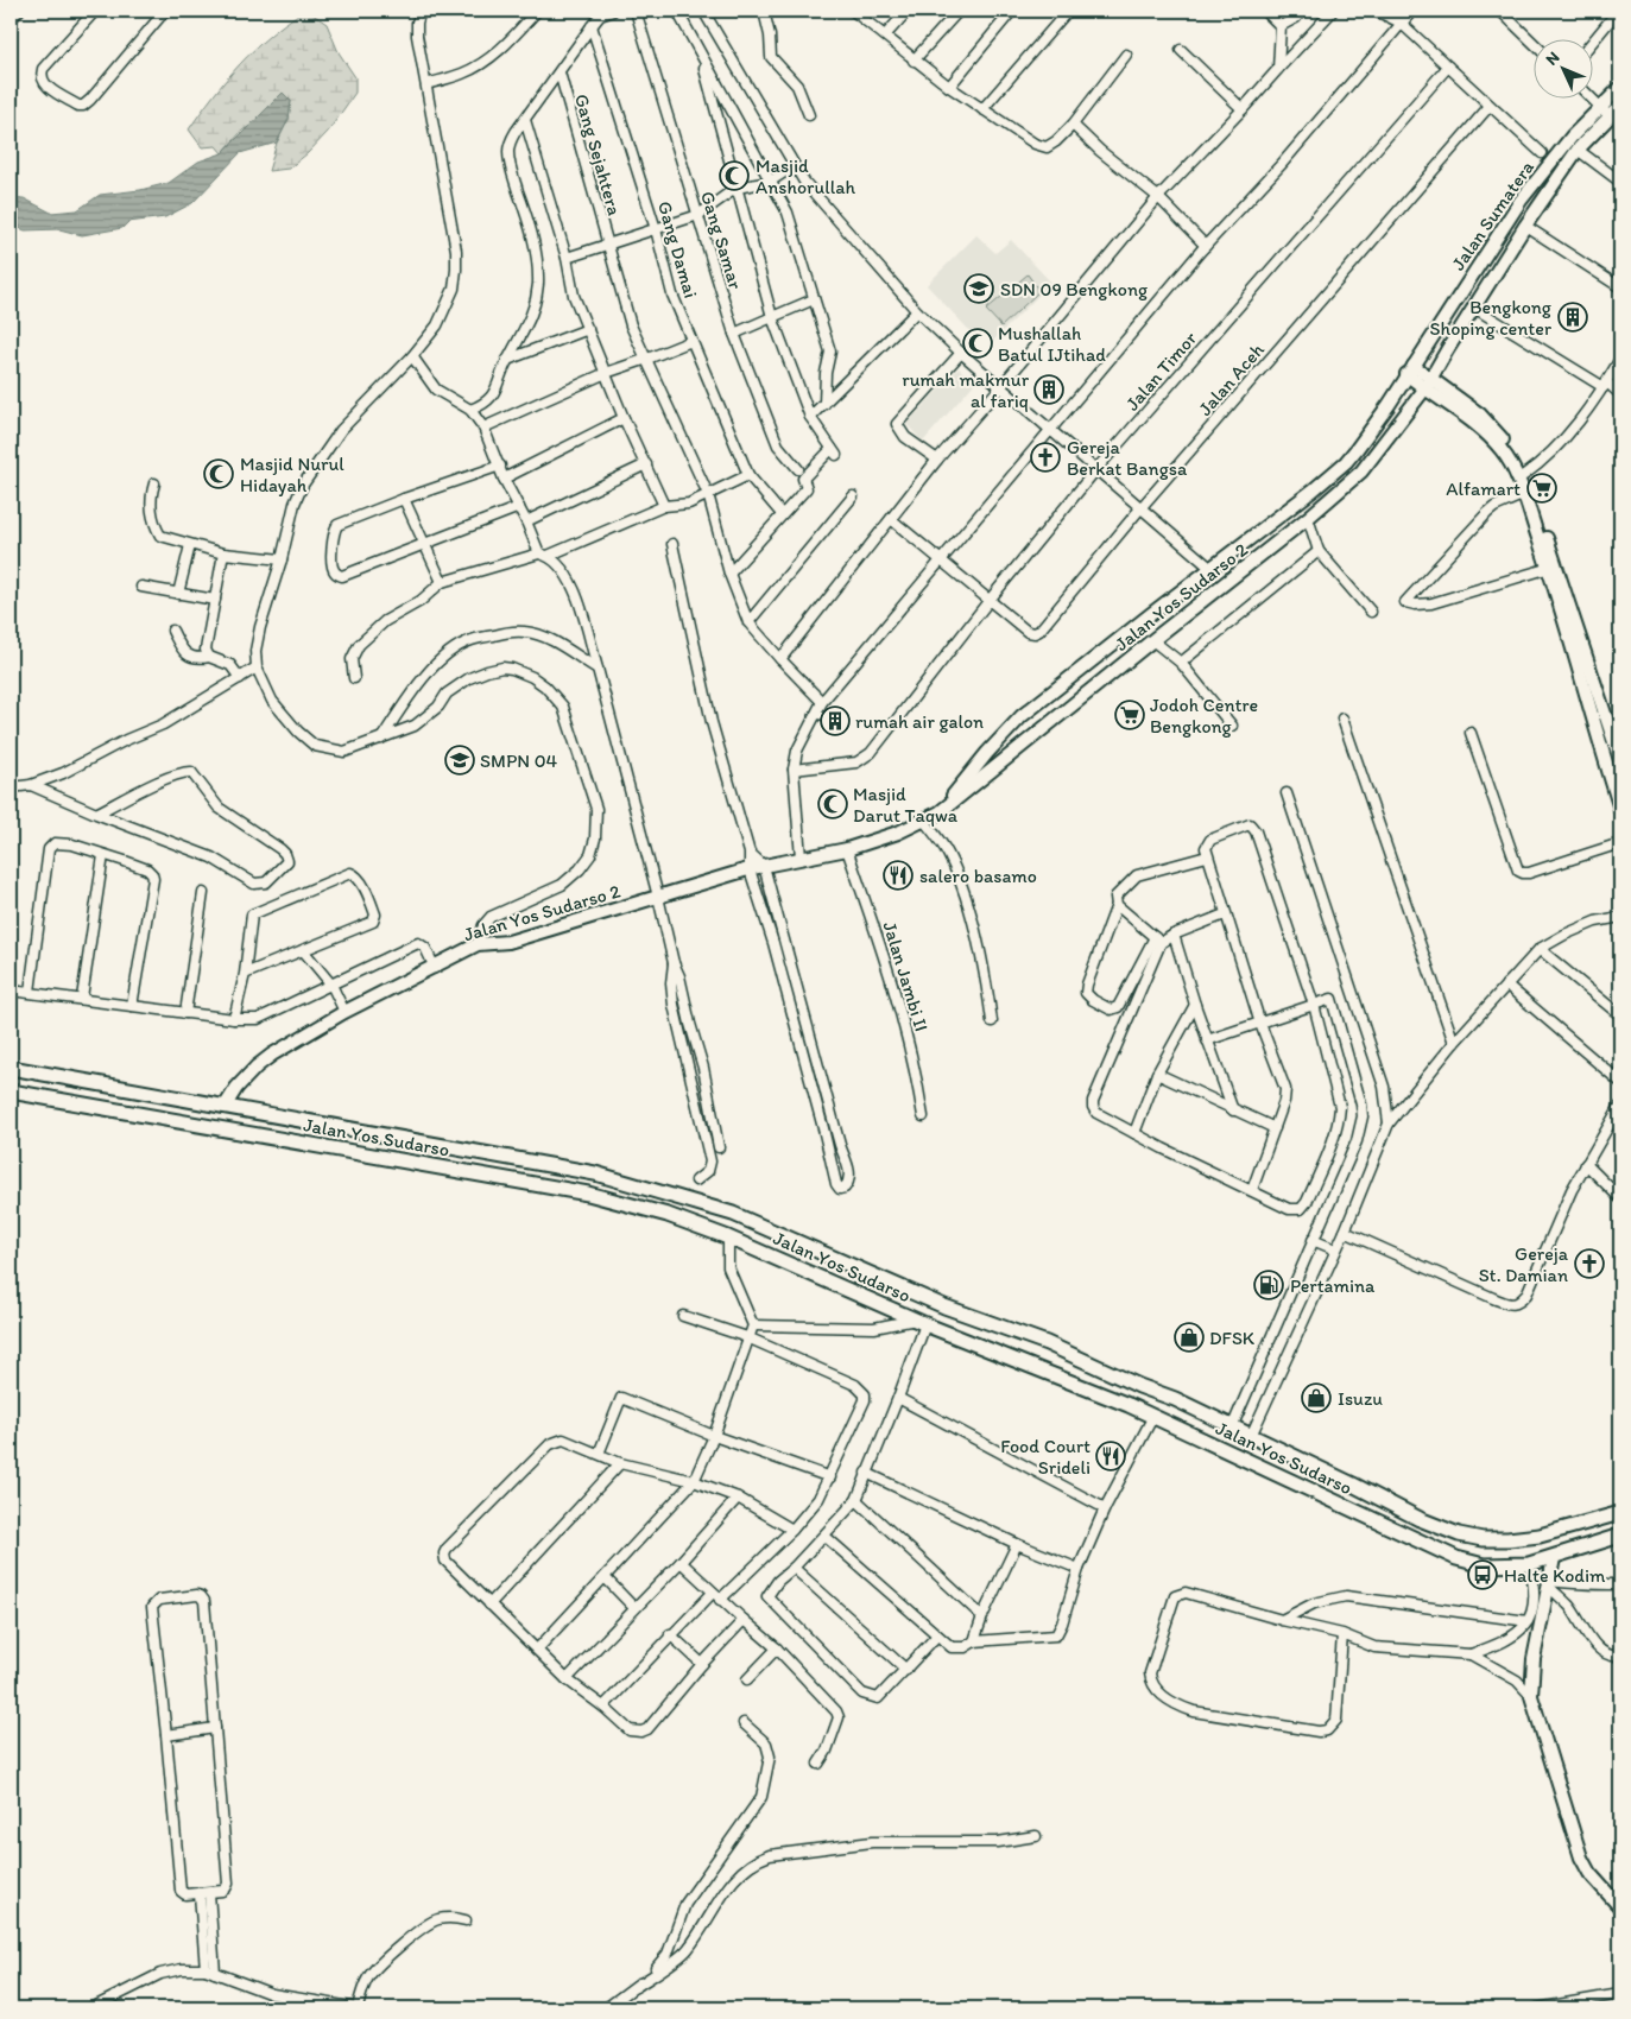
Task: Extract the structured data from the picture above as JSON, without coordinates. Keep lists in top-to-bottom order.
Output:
{
  "streets": {
    "main road": ["Jalan Sumatera", "Jalan Yos Sudarso 2", "Jalan Yos Sudarso"],
    "street": [
      "Gang Sejahtera",
      "Gang Samar",
      "Gang Damai",
      "Jalan Timor",
      "Jalan Aceh",
      "Jalan Jambi II"
    ]
  },
  "crossings": [
    ["Jalan Sumatera", "Jalan Yos Sudarso 2"],
    ["Jalan Timor", "Jalan Aceh"],
    ["Jalan Yos Sudarso 2", "Jalan Jambi II"],
    ["Jalan Yos Sudarso 2", "Jalan Yos Sudarso"]
  ],
  "places": {
    "mosque": [
      "Masjid Anshorullah",
      "Mushallah Batul IJtihad",
      "Masjid Nurul Hidayah",
      "Masjid Darut Taqwa"
    ],
    "school or university": ["SDN 09 Bengkong", "SMPN 04"],
    "building": ["Bengkong Shoping center", "rumah makmur al fariq", "rumah air galon"],
    "church": ["Gereja Berkat Bangsa", "Gereja St. Damian"],
    "supermarket": ["Alfamart", "Jodoh Centre Bengkong"],
    "restaurant": ["salero basamo", "Food Court Srideli"],
    "fuel station": ["Pertamina"],
    "shop": ["DFSK", "Isuzu"],
    "bus stop": ["Halte Kodim"]
  },
  "north": "top left"
}
